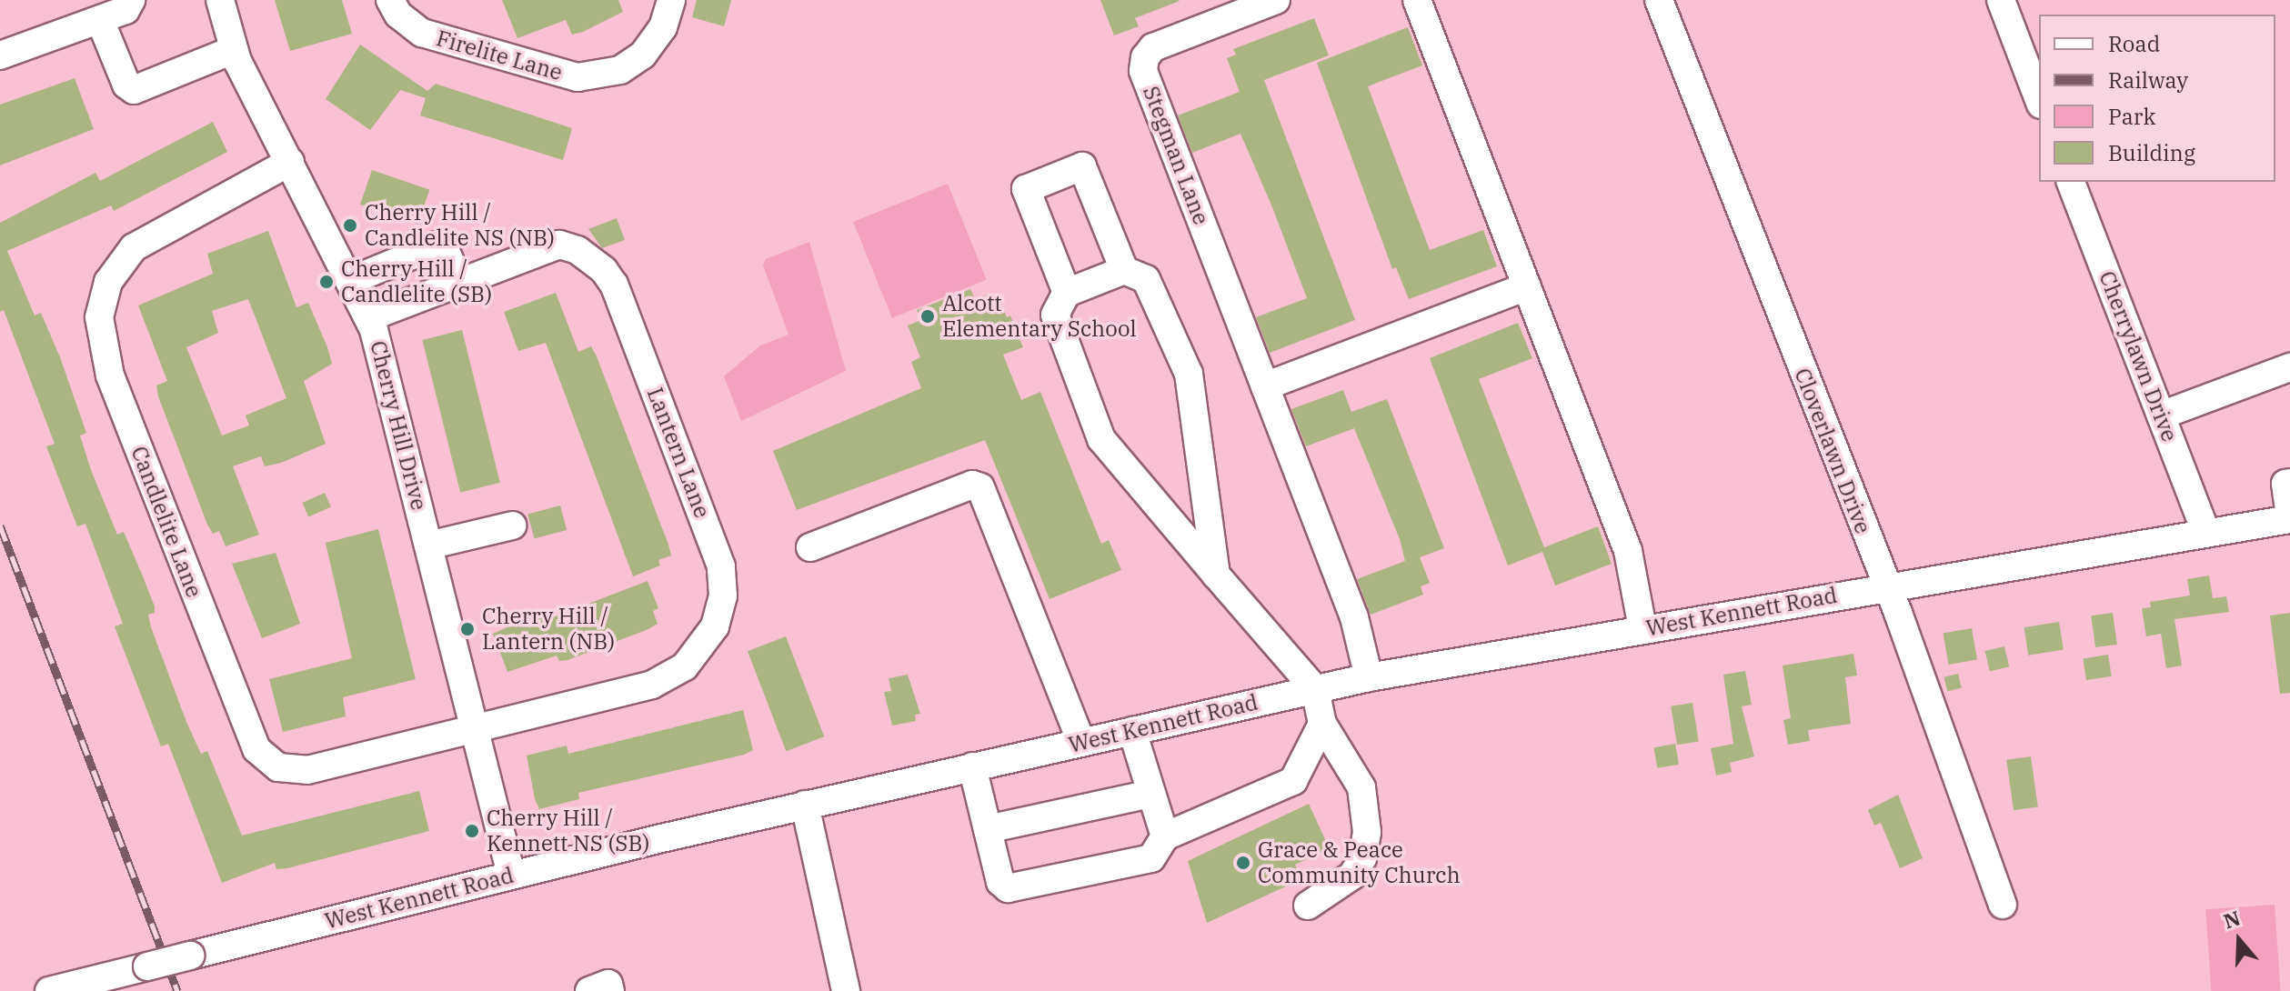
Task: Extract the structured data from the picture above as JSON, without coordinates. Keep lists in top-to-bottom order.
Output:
{
  "streets": {
    "street": [
      "Firelite Lane",
      "Stegman Lane",
      "Cherrylawn Drive",
      "Cherry Hill Drive",
      "Cloverlawn Drive",
      "Lantern Lane",
      "Candlelite Lane",
      "West Kennett Road"
    ]
  },
  "crossings": [
    ["Stegman Lane", "West Kennett Road"],
    ["Cherrylawn Drive", "West Kennett Road"],
    ["Cherry Hill Drive", "Lantern Lane"],
    ["Cherry Hill Drive", "Candlelite Lane"],
    ["Cherry Hill Drive", "West Kennett Road"],
    ["Cloverlawn Drive", "West Kennett Road"],
    ["Lantern Lane", "Candlelite Lane"]
  ],
  "places": [
    "Cherry Hill / Candlelite NS (NB)",
    "Cherry Hill / Candlelite (SB)",
    "Alcott Elementary School",
    "Cherry Hill / Lantern (NB)",
    "Cherry Hill / Kennett NS (SB)",
    "Grace & Peace Community Church"
  ],
  "legend": [
    "Road",
    "Railway",
    "Park",
    "Building"
  ],
  "north": "top"
}
